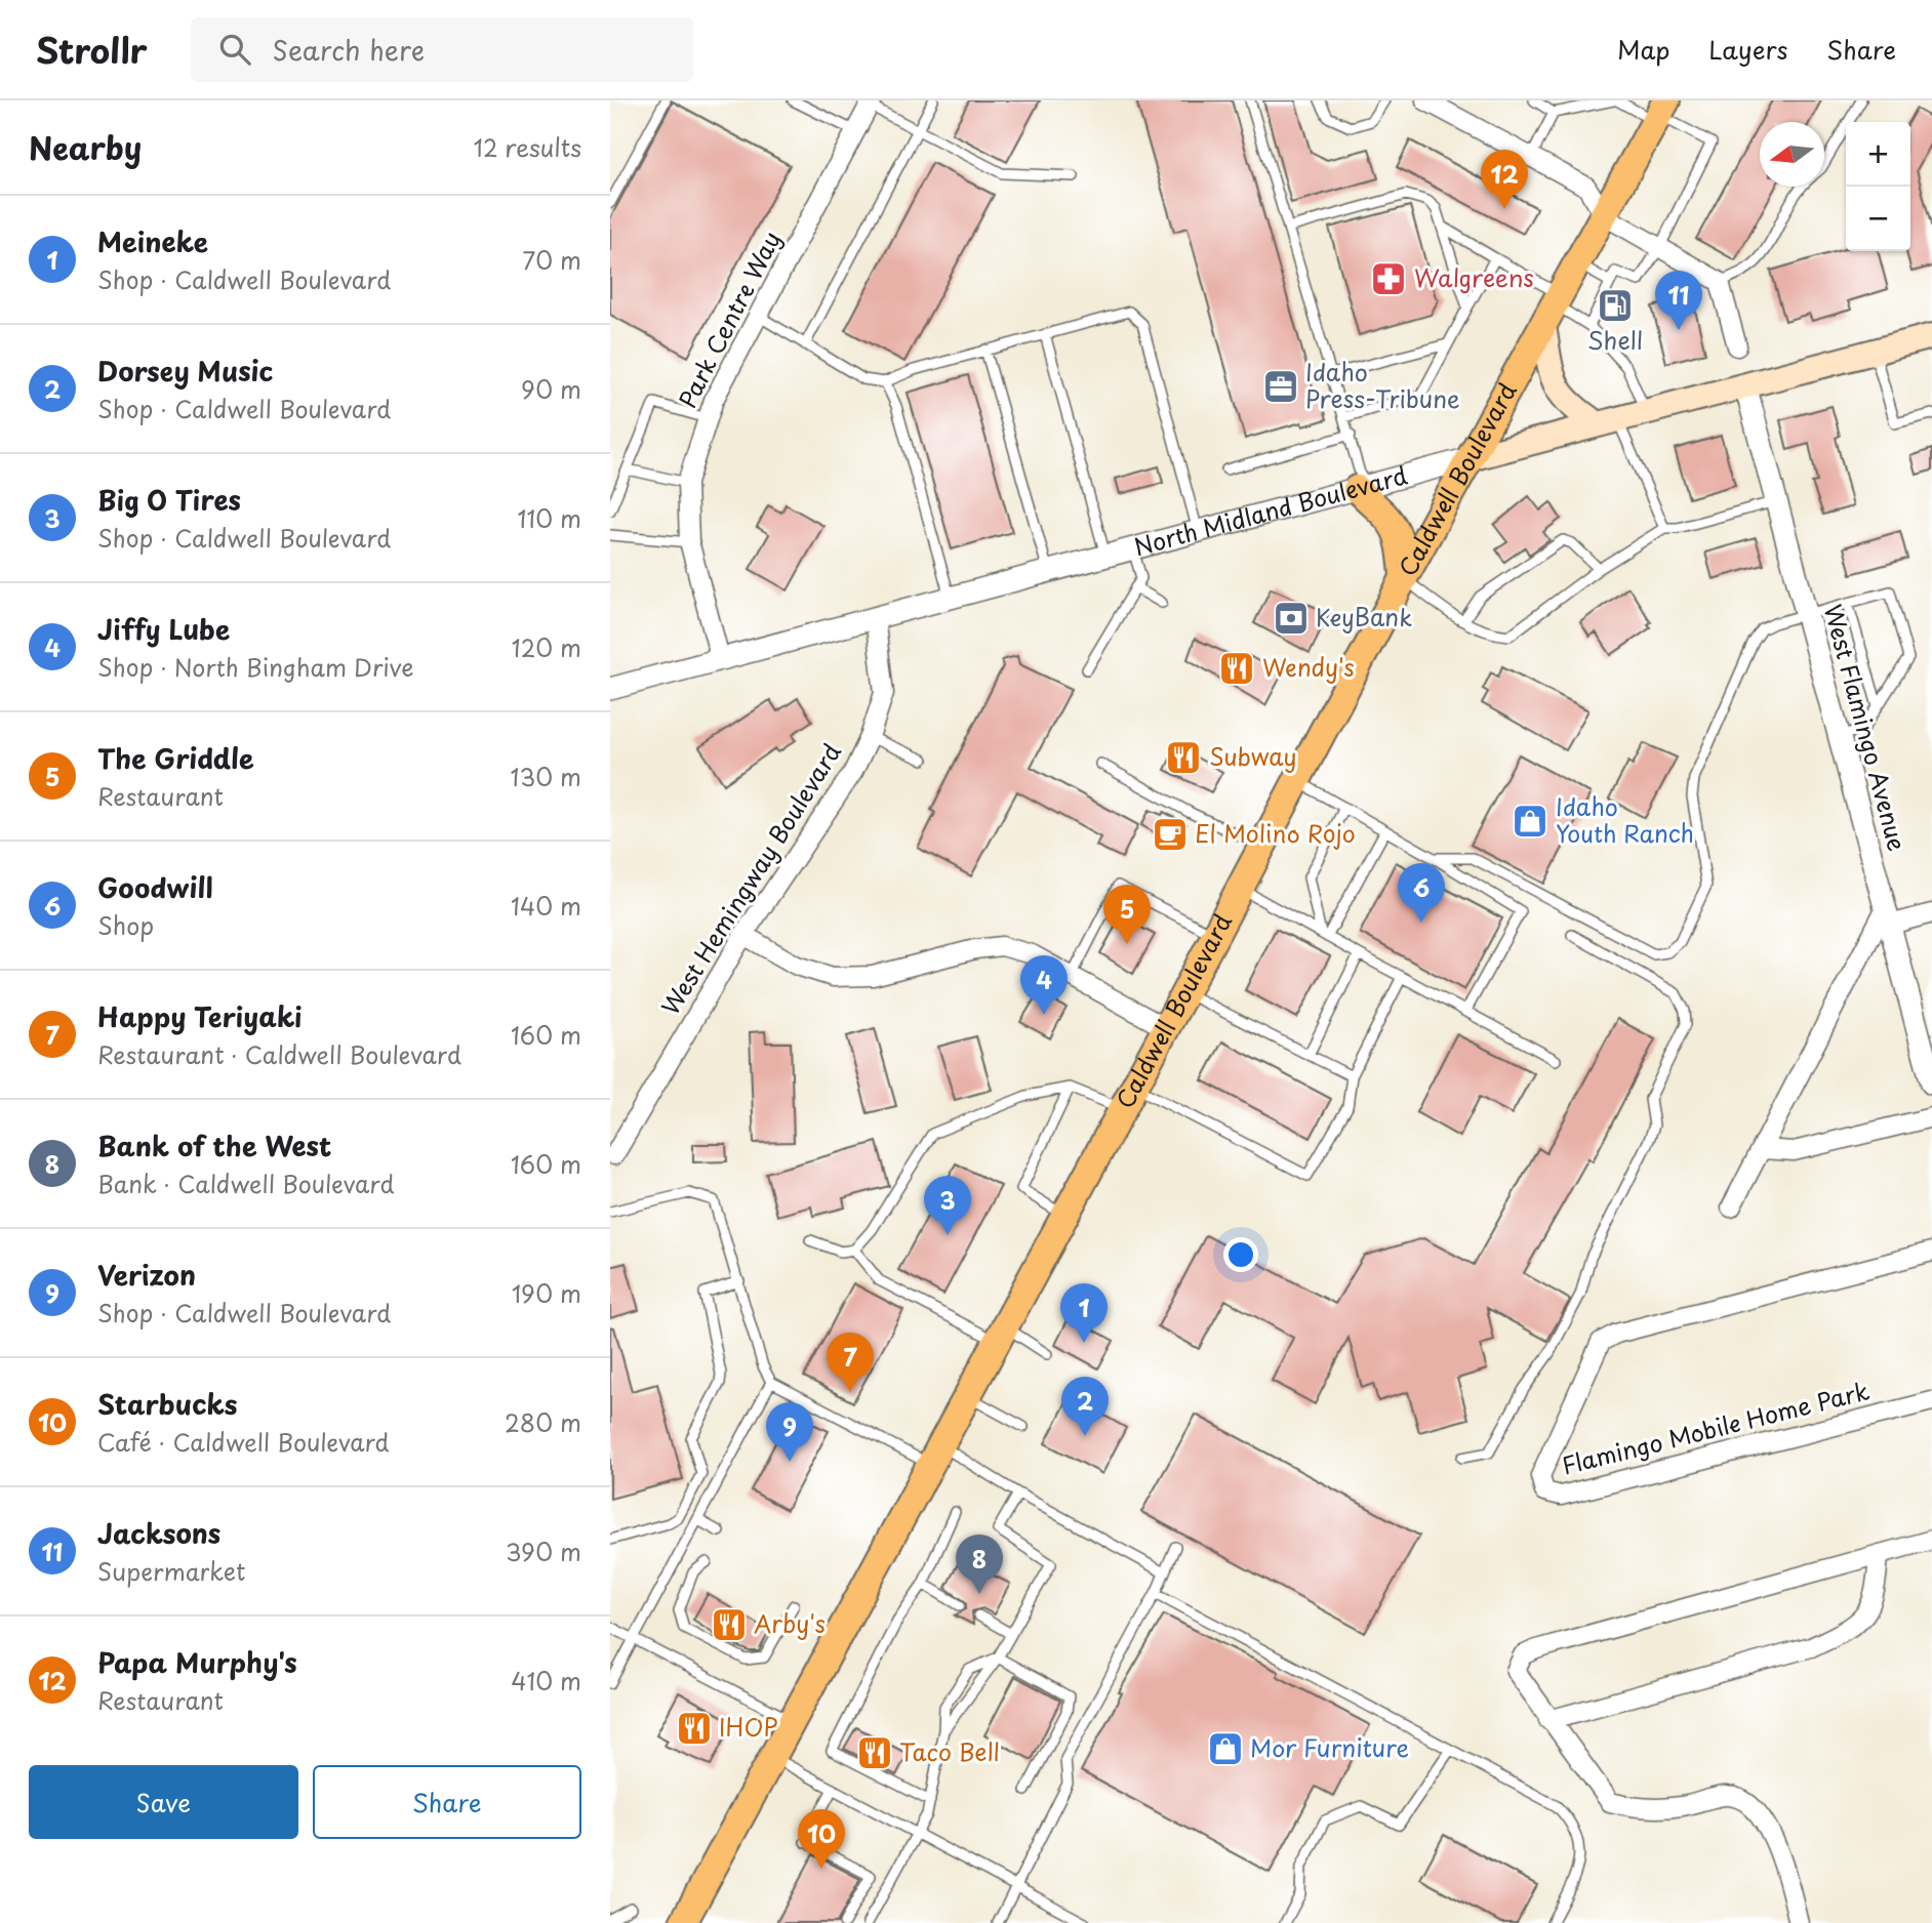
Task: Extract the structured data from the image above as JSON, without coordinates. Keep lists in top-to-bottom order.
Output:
{
  "streets": {
    "main road": ["Caldwell Boulevard", "North Midland Boulevard"],
    "street": [
      "Park Centre Way",
      "West Flamingo Avenue",
      "West Hemingway Boulevard",
      "Flamingo Mobile Home Park"
    ]
  },
  "crossings": [
    ["Park Centre Way", "North Midland Boulevard"],
    ["Caldwell Boulevard", "North Midland Boulevard"],
    ["North Midland Boulevard", "West Flamingo Avenue"],
    ["North Midland Boulevard", "West Hemingway Boulevard"]
  ],
  "places": {
    "pharmacy": ["Walgreens"],
    "fuel station": ["Shell"],
    "office": ["Idaho Press-Tribune"],
    "bank": ["KeyBank"],
    "restaurant": [
      "Wendy's",
      "Subway",
      "Arby's",
      "IHOP",
      "Taco Bell"
    ],
    "shop": ["Idaho Youth Ranch", "Mor Furniture"],
    "cafe": ["El Molino Rojo"]
  },
  "north": "left",
  "page": {
    "header": "Strollr",
    "search": "Search here",
    "nav": ["Map", "Layers", "Share"],
    "heading": ["Nearby", "12 results"],
    "map_buttons": ["+", "−"],
    "pins": [
      "12",
      "11",
      "6",
      "5",
      "4",
      "3",
      "1",
      "7",
      "2",
      "9",
      "8",
      "10"
    ],
    "list": [
      {
        "mark": "1",
        "name": "Meineke",
        "note": "Shop · Caldwell Boulevard",
        "value": "70 m"
      },
      {
        "mark": "2",
        "name": "Dorsey Music",
        "note": "Shop · Caldwell Boulevard",
        "value": "90 m"
      },
      {
        "mark": "3",
        "name": "Big O Tires",
        "note": "Shop · Caldwell Boulevard",
        "value": "110 m"
      },
      {
        "mark": "4",
        "name": "Jiffy Lube",
        "note": "Shop · North Bingham Drive",
        "value": "120 m"
      },
      {
        "mark": "5",
        "name": "The Griddle",
        "note": "Restaurant",
        "value": "130 m"
      },
      {
        "mark": "6",
        "name": "Goodwill",
        "note": "Shop",
        "value": "140 m"
      },
      {
        "mark": "7",
        "name": "Happy Teriyaki",
        "note": "Restaurant · Caldwell Boulevard",
        "value": "160 m"
      },
      {
        "mark": "8",
        "name": "Bank of the West",
        "note": "Bank · Caldwell Boulevard",
        "value": "160 m"
      },
      {
        "mark": "9",
        "name": "Verizon",
        "note": "Shop · Caldwell Boulevard",
        "value": "190 m"
      },
      {
        "mark": "10",
        "name": "Starbucks",
        "note": "Café · Caldwell Boulevard",
        "value": "280 m"
      },
      {
        "mark": "11",
        "name": "Jacksons",
        "note": "Supermarket",
        "value": "390 m"
      },
      {
        "mark": "12",
        "name": "Papa Murphy's",
        "note": "Restaurant",
        "value": "410 m"
      }
    ],
    "buttons": ["Save", "Share"]
  }
}
